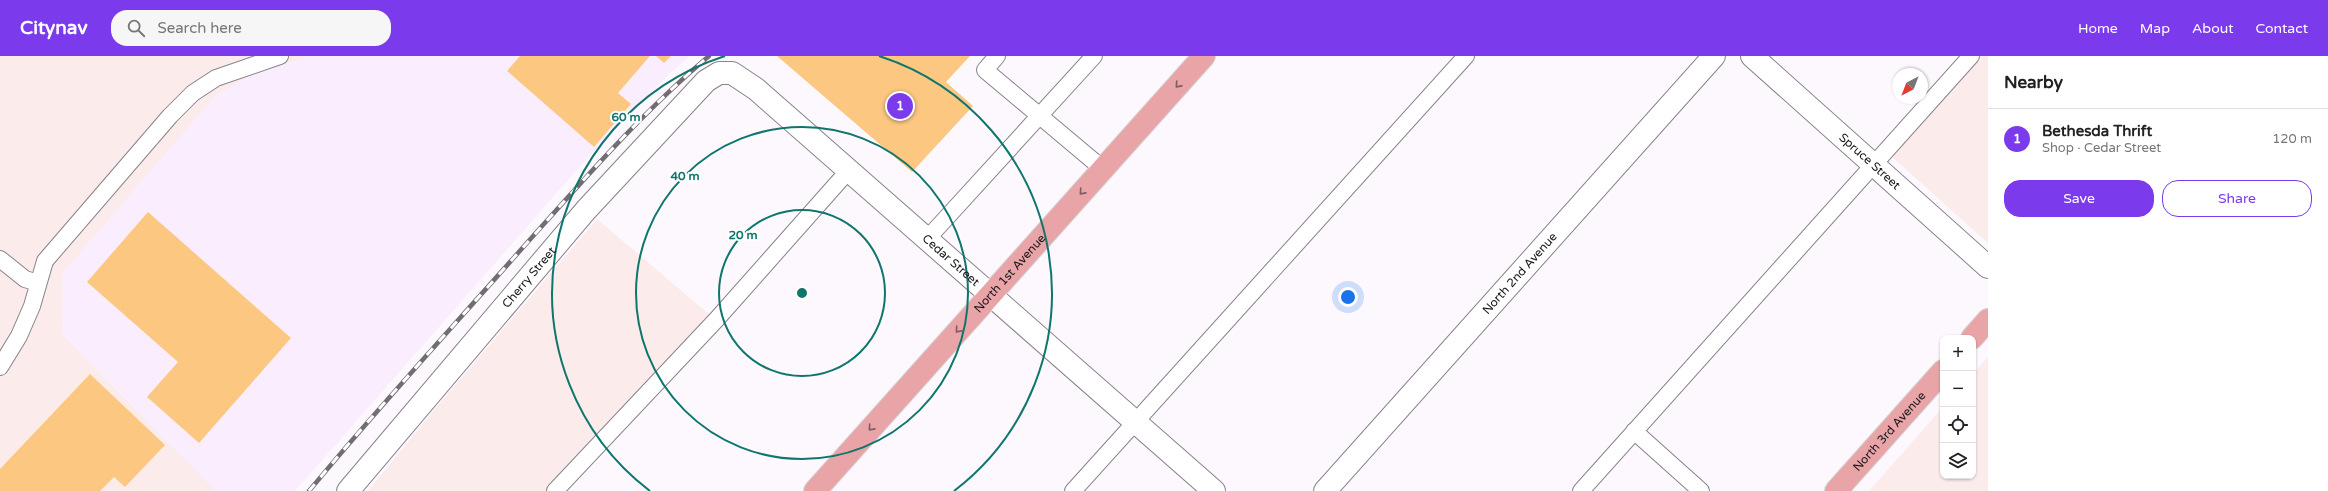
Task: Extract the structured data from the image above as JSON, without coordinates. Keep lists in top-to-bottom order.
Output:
{
  "streets": {
    "main road": ["North 1st Avenue", "North 3rd Avenue"],
    "street": [
      "Spruce Street",
      "Cedar Street",
      "North 2nd Avenue",
      "Cherry Street"
    ]
  },
  "crossings": [
    ["Cedar Street", "North 1st Avenue"],
    ["Cedar Street", "Cherry Street"]
  ],
  "one_way": ["North 1st Avenue"],
  "north": "bottom left",
  "page": {
    "header": "Citynav",
    "search": "Search here",
    "nav": [
      "Home",
      "Map",
      "About",
      "Contact"
    ],
    "heading": "Nearby",
    "pins": "1",
    "list": [
      {
        "mark": "1",
        "name": "Bethesda Thrift",
        "note": "Shop · Cedar Street",
        "value": "120 m"
      }
    ],
    "buttons": ["Save", "Share"],
    "map_buttons": ["+", "−"]
  },
  "rings": ["60 m", "40 m", "20 m"]
}
